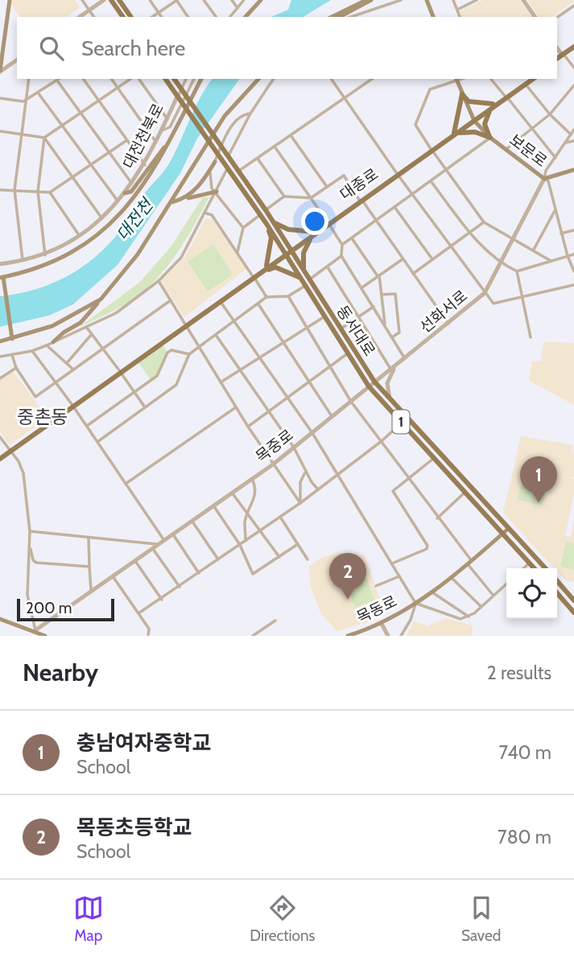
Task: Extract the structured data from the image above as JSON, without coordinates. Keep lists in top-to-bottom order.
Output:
{
  "streets": {
    "main road": [
      "보문로",
      "대종로",
      "동서대로",
      "1",
      "목동로"
    ],
    "street": ["대전천북로", "선화서로", "목중로"]
  },
  "crossings": [
    ["대전천북로", "동서대로"],
    ["보문로", "대종로"],
    ["대종로", "동서대로"],
    ["선화서로", "동서대로"],
    ["선화서로", "목중로"],
    ["동서대로", "목중로"],
    ["동서대로", "목동로"]
  ],
  "districts": ["중촌동"],
  "water": ["대전천"],
  "scale_bar": "200 m",
  "page": {
    "search": "Search here",
    "pins": ["1", "2"],
    "scale": "200 m",
    "heading": ["Nearby", "2 results"],
    "list": [
      {
        "mark": "1",
        "name": "충남여자중학교",
        "note": "School",
        "value": "740 m"
      },
      {
        "mark": "2",
        "name": "목동초등학교",
        "note": "School",
        "value": "780 m"
      }
    ],
    "nav": ["Map", "Directions", "Saved"]
  }
}
